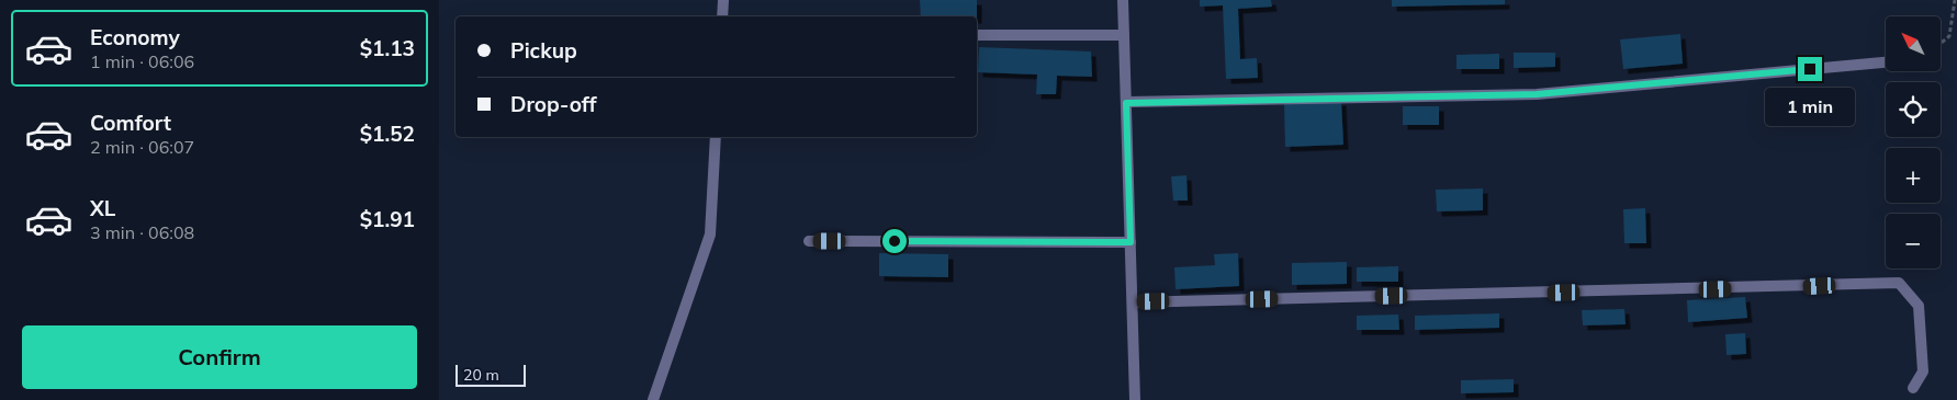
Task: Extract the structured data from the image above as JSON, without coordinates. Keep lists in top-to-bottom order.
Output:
{
  "scale_bar": "20 m",
  "north": "top left",
  "page": {
    "list": [
      {
        "name": "Economy",
        "note": "1 min · 06:06",
        "value": "$1.13"
      },
      {
        "name": "Comfort",
        "note": "2 min · 06:07",
        "value": "$1.52"
      },
      {
        "name": "XL",
        "note": "3 min · 06:08",
        "value": "$1.91"
      }
    ],
    "map_buttons": ["+", "−"],
    "banner": ["Pickup", "Drop-off"],
    "bubble": "1 min",
    "buttons": "Confirm",
    "scale": "20 m"
  }
}
